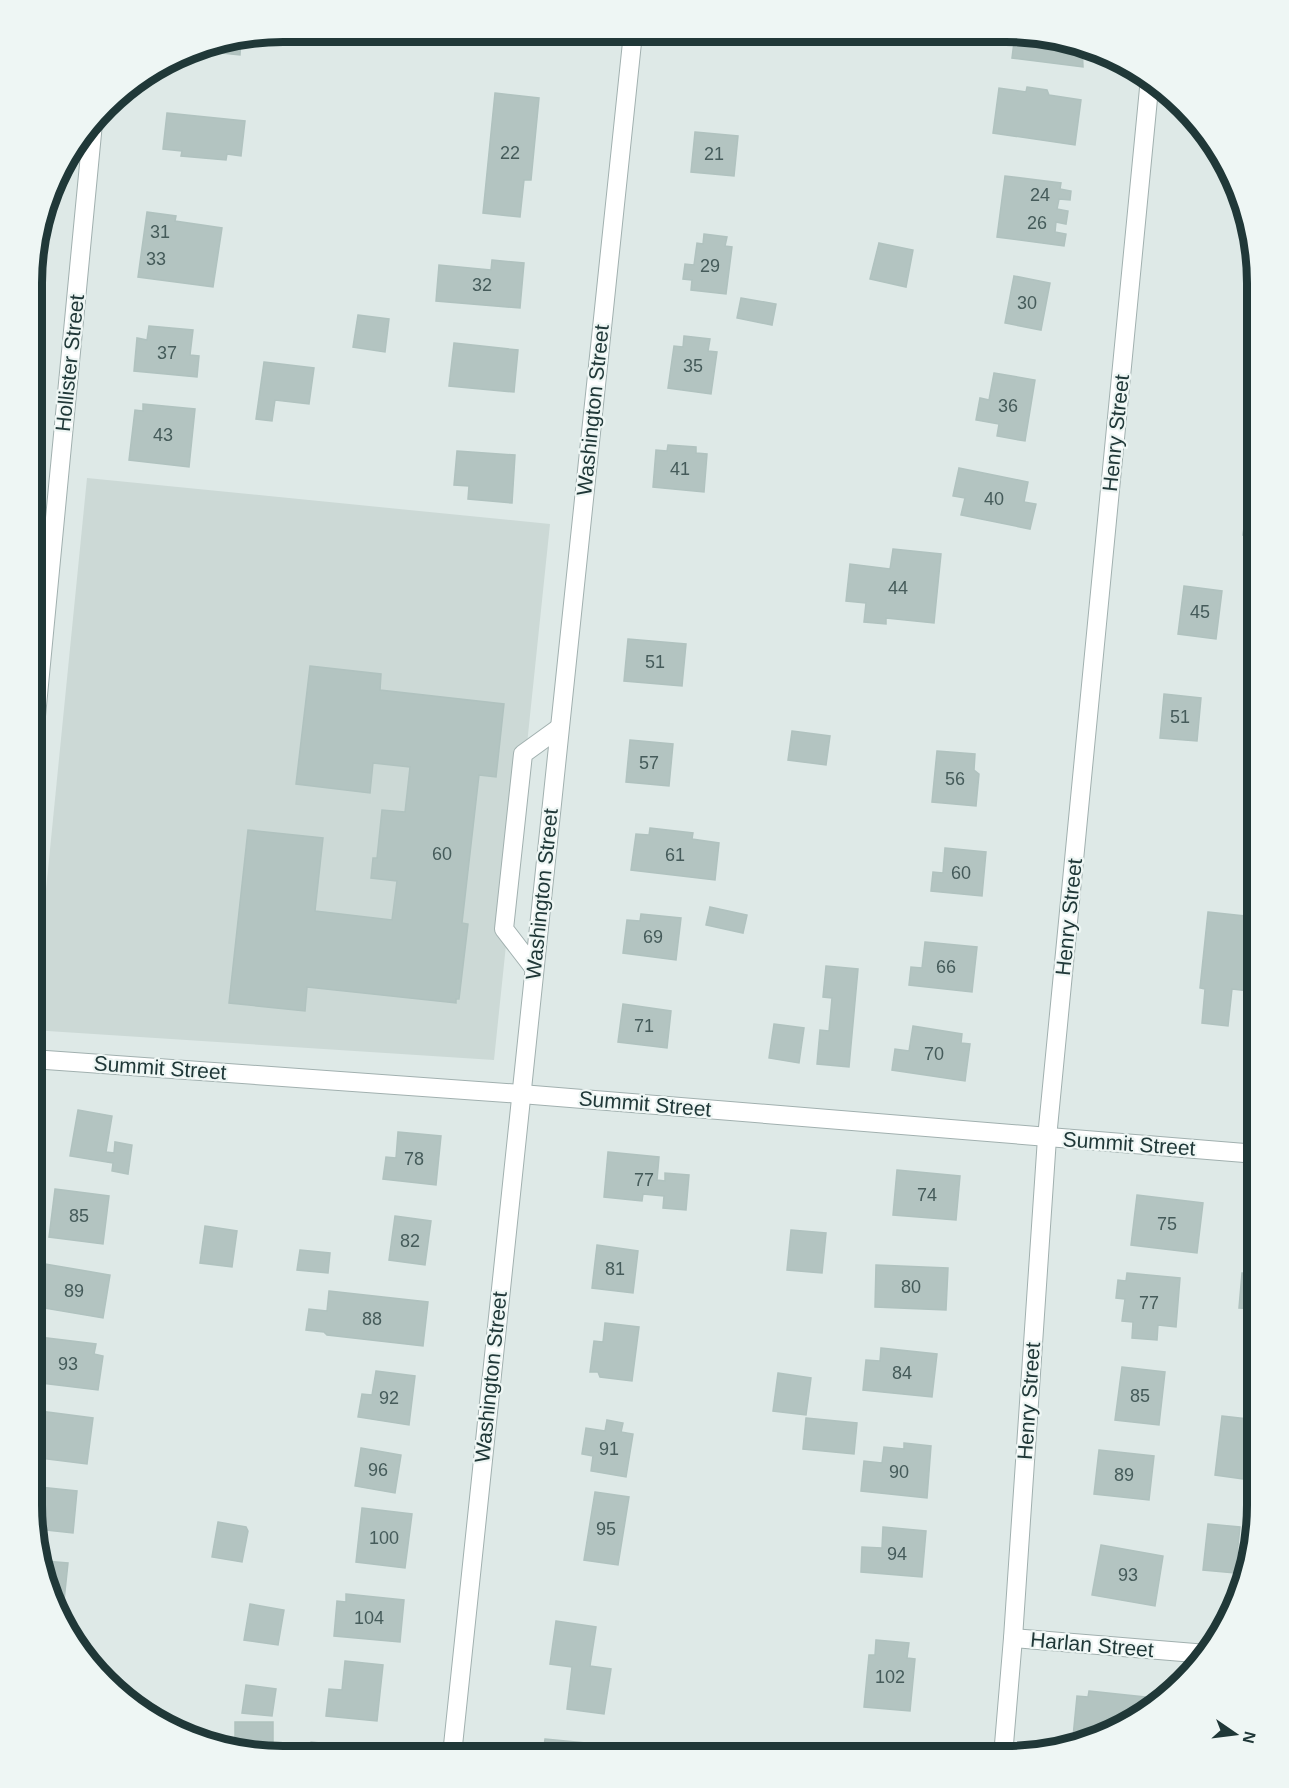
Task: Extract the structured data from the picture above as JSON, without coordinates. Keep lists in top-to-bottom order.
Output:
{
  "streets": {
    "street": [
      "Hollister Street",
      "Washington Street",
      "Henry Street",
      "Summit Street",
      "Harlan Street"
    ]
  },
  "crossings": [
    ["Washington Street", "Summit Street"],
    ["Henry Street", "Summit Street"],
    ["Henry Street", "Harlan Street"]
  ],
  "house_numbers": [
    "22",
    "21",
    "24",
    "26",
    "31",
    "33",
    "29",
    "32",
    "30",
    "37",
    "35",
    "36",
    "43",
    "41",
    "40",
    "44",
    "45",
    "51",
    "51",
    "57",
    "56",
    "60",
    "61",
    "60",
    "69",
    "66",
    "71",
    "70",
    "78",
    "77",
    "74",
    "85",
    "75",
    "82",
    "81",
    "80",
    "89",
    "77",
    "88",
    "93",
    "84",
    "85",
    "92",
    "91",
    "96",
    "90",
    "89",
    "95",
    "100",
    "94",
    "93",
    "104",
    "102"
  ],
  "north": "right"
}
